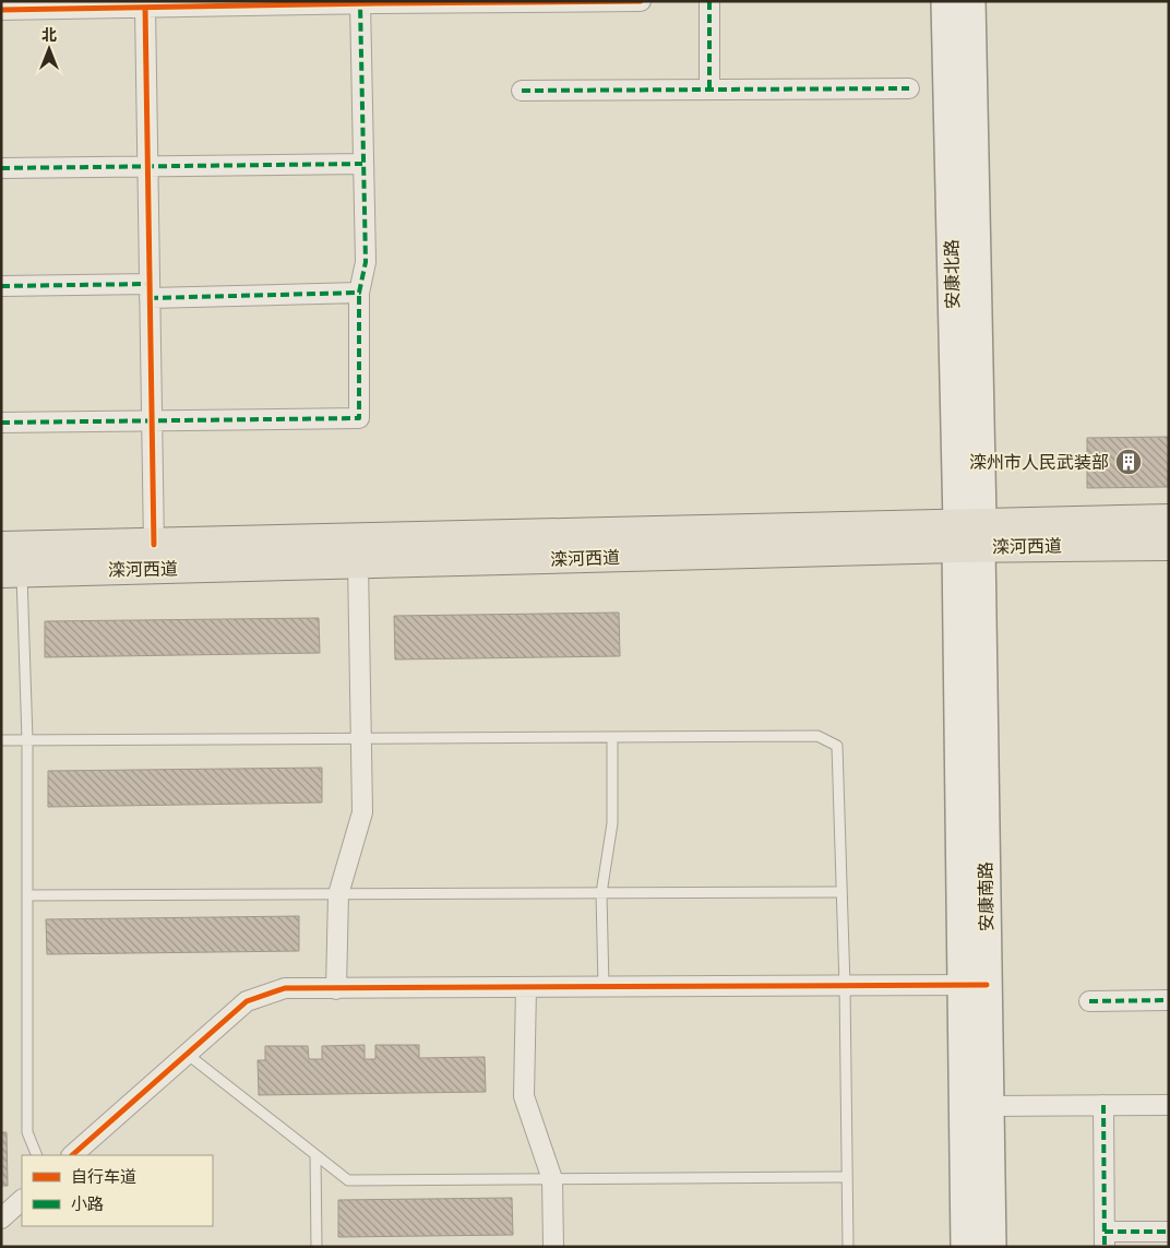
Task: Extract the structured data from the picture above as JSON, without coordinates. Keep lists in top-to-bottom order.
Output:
{
  "streets": {
    "main road": ["安康北路", "滦河西道", "安康南路"]
  },
  "crossings": [
    ["安康北路", "滦河西道"],
    ["安康北路", "安康南路"],
    ["滦河西道", "安康南路"]
  ],
  "places": {
    "building": ["滦州市人民武装部"]
  },
  "legend": ["自行车道", "小路"],
  "north": "top"
}
